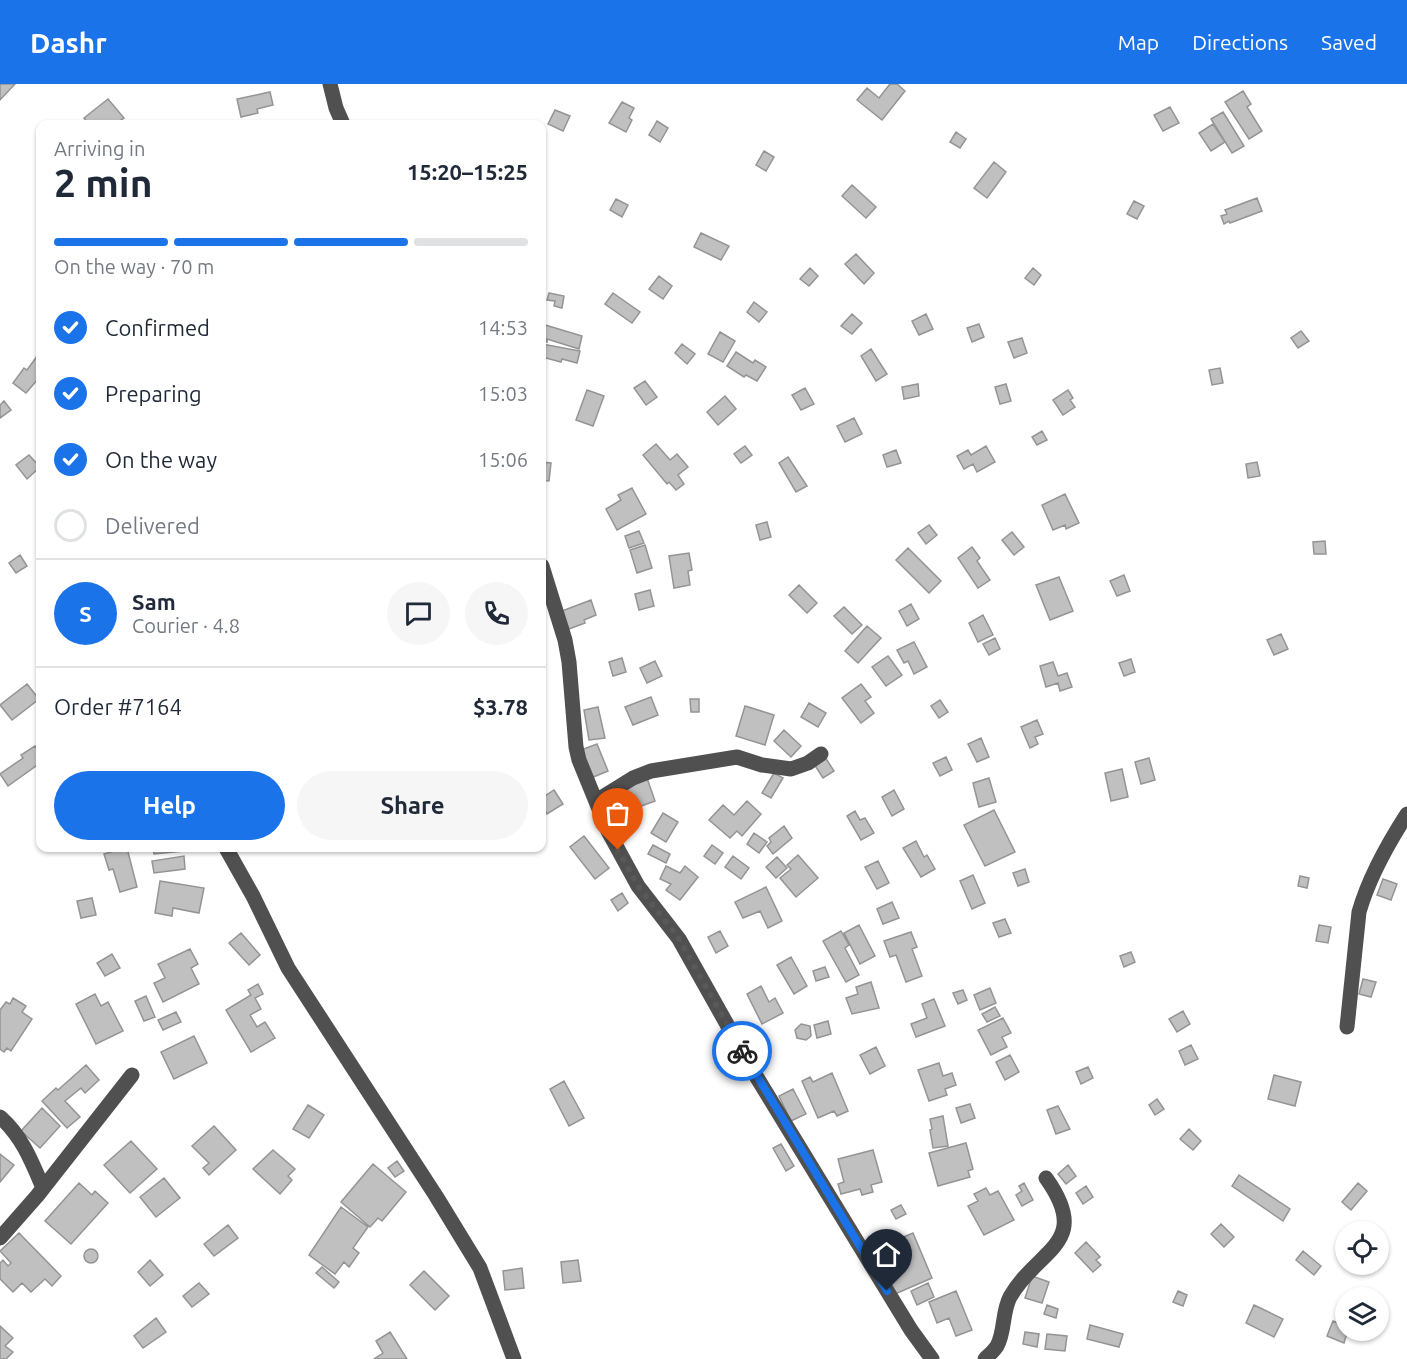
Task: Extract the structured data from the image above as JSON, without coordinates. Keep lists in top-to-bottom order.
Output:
{
  "page": {
    "header": "Dashr",
    "nav": ["Map", "Directions", "Saved"],
    "heading": ["2 min", "Arriving in", "15:20–15:25"],
    "panel": [
      "Sam",
      "Courier · 4.8",
      "Order #7164",
      "$3.78"
    ],
    "bar": "On the way · 70 m",
    "list": [
      ["Confirmed", "14:53"],
      ["Preparing", "15:03"],
      ["On the way", "15:06"],
      "Delivered"
    ],
    "round": "S",
    "buttons": ["Help", "Share"]
  }
}
